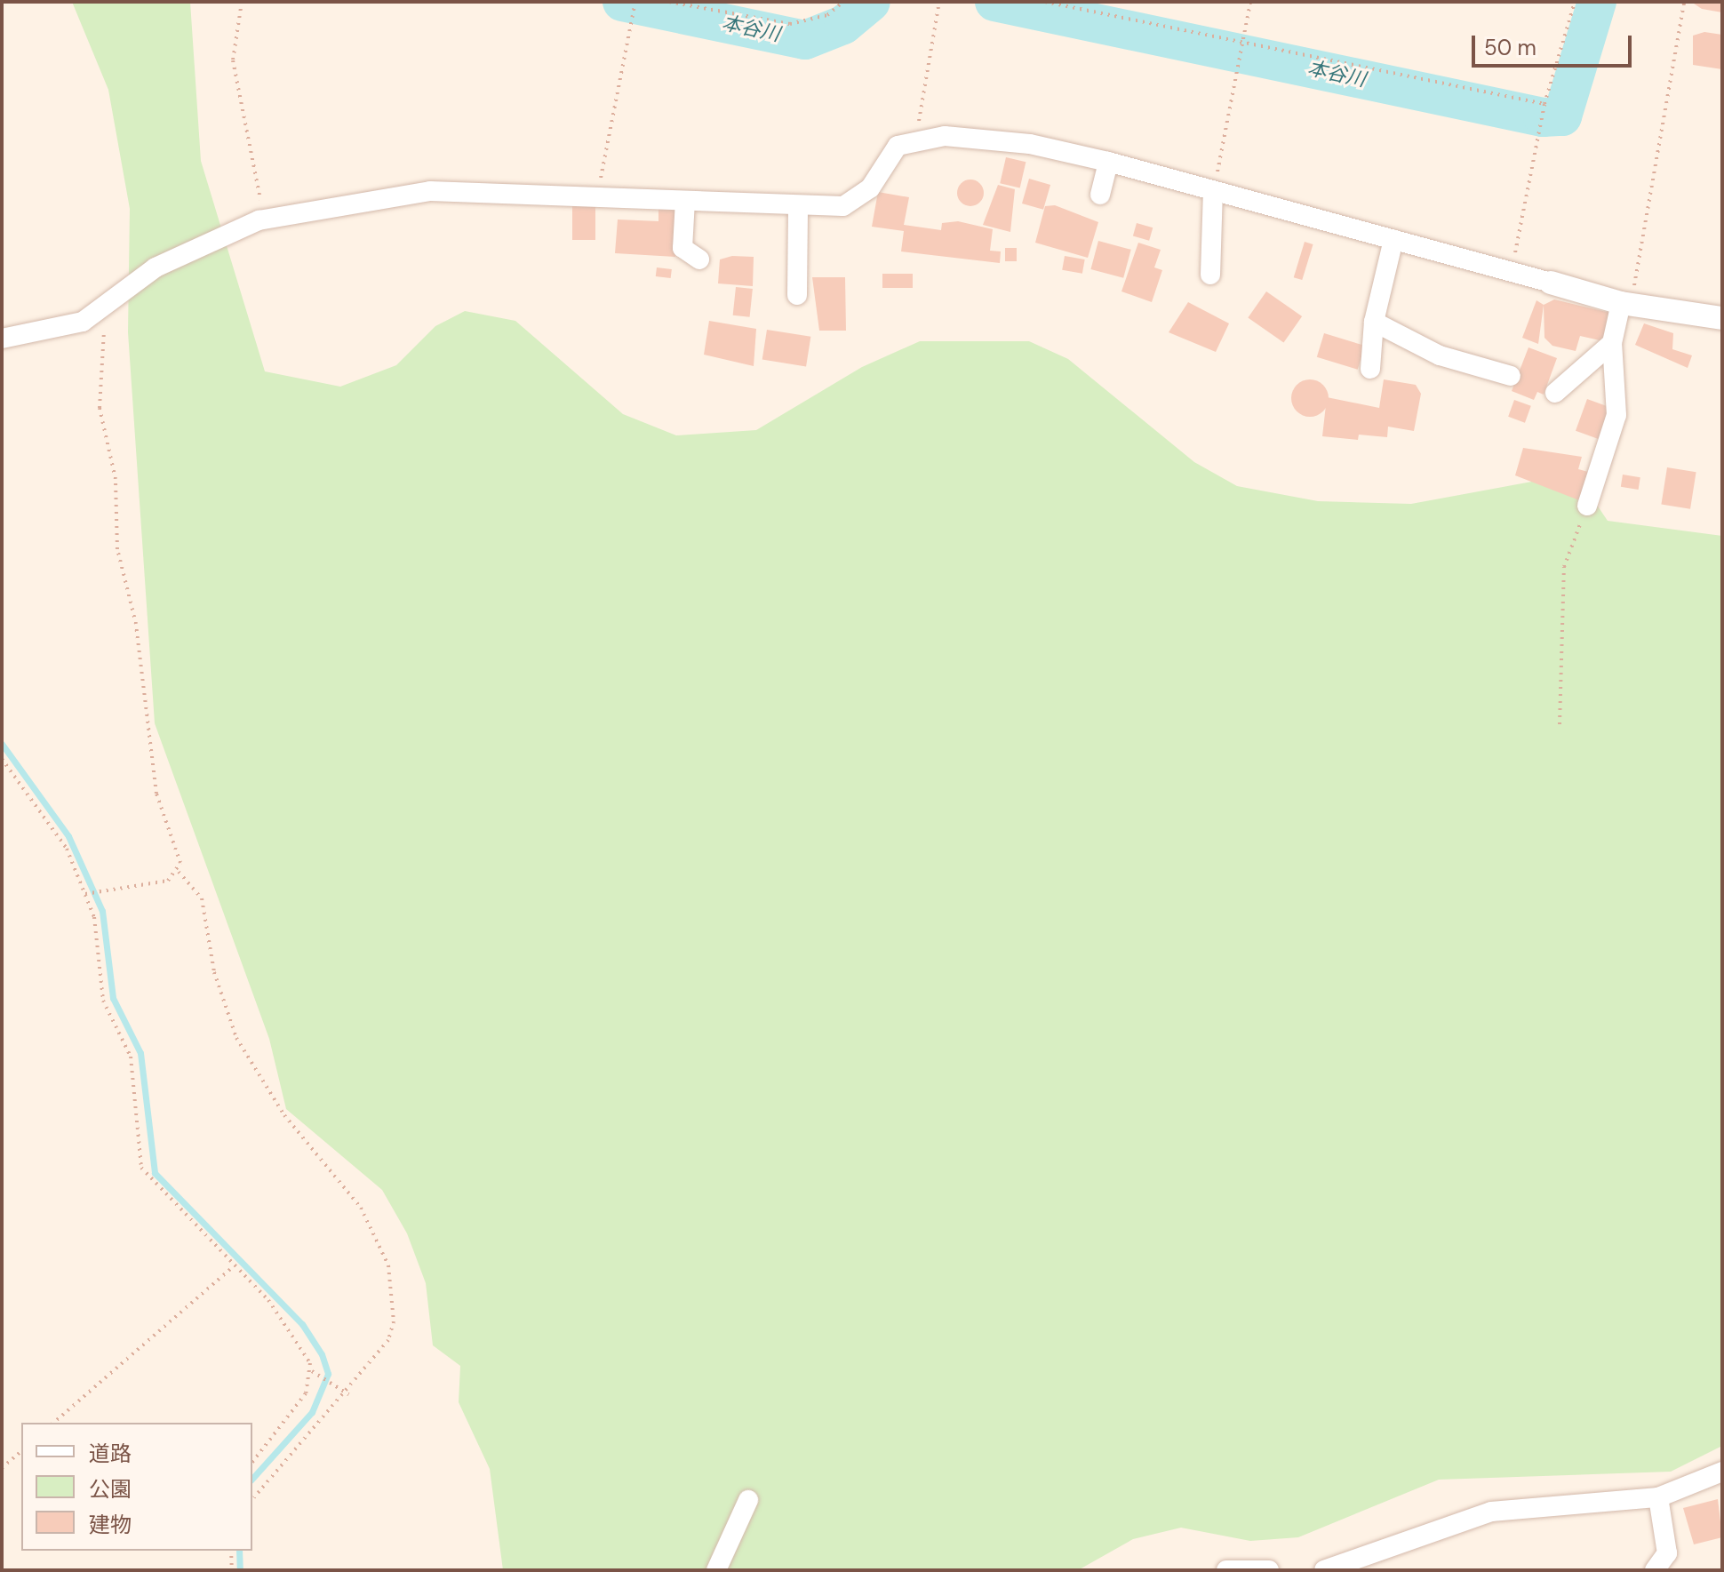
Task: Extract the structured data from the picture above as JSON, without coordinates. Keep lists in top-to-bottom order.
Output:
{
  "water": ["本谷川"],
  "legend": ["道路", "公園", "建物"],
  "scale_bar": "50 m"
}
